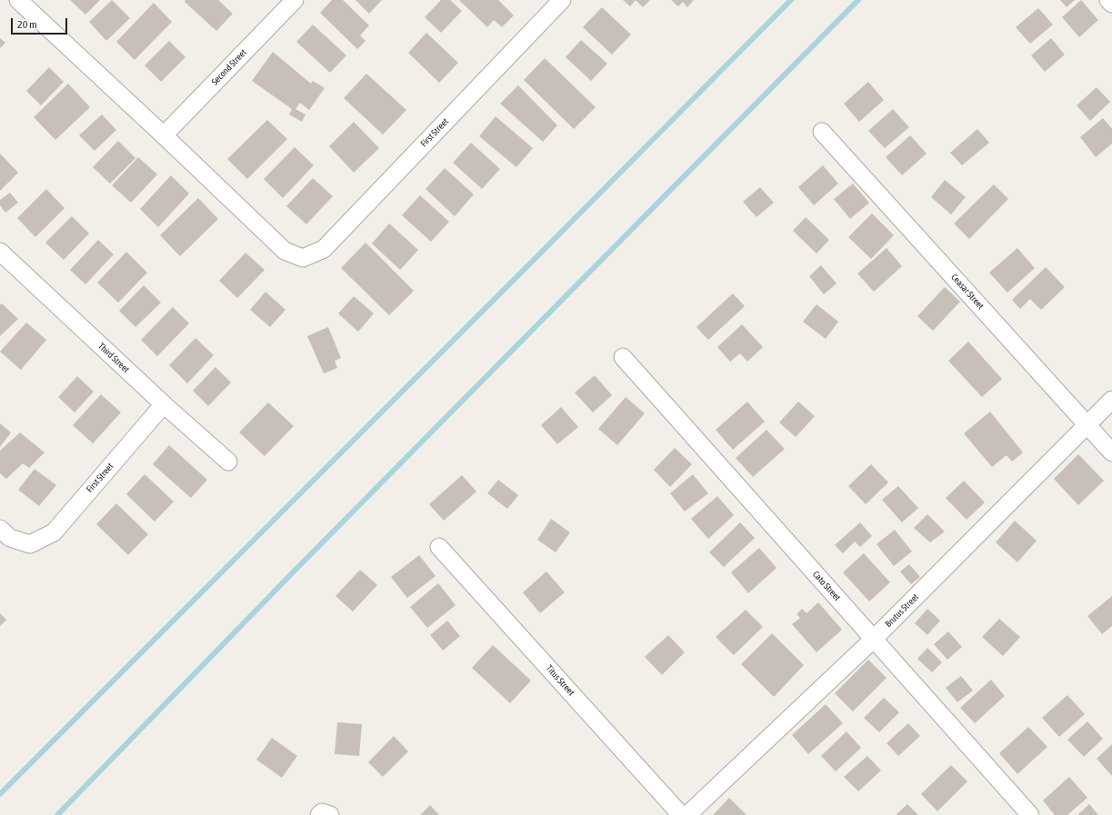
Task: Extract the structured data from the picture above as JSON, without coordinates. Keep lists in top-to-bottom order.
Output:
{
  "streets": {
    "street": [
      "Second Street",
      "First Street",
      "Ceasar Street",
      "Third Street",
      "Cato Street",
      "Brutus Street",
      "Titus Street"
    ]
  },
  "crossings": [
    ["Second Street", "First Street"],
    ["First Street", "Third Street"],
    ["Ceasar Street", "Brutus Street"],
    ["Cato Street", "Brutus Street"]
  ],
  "scale_bar": "20 m"
}
